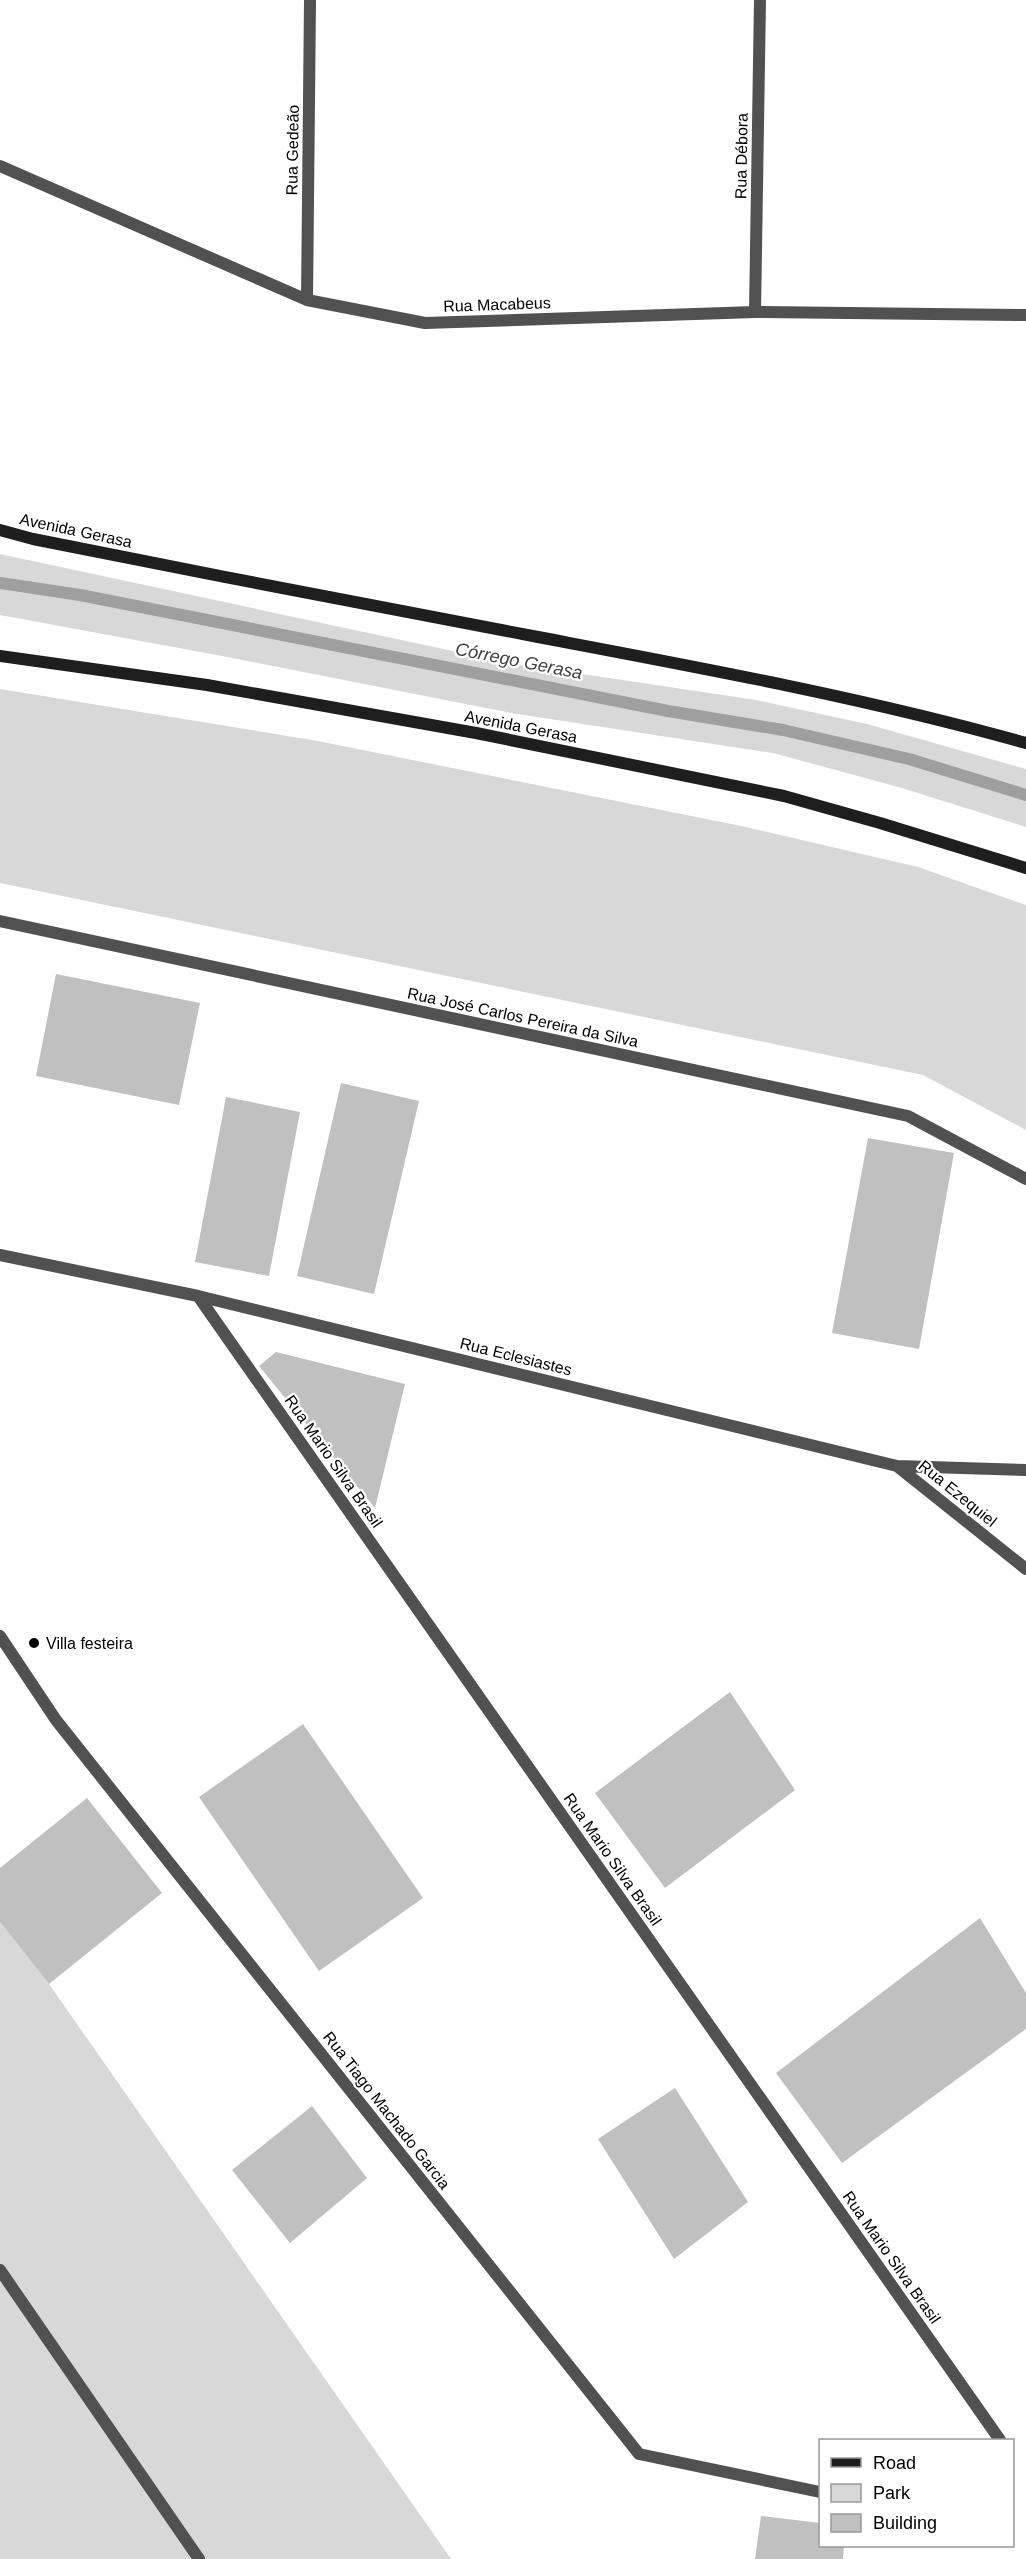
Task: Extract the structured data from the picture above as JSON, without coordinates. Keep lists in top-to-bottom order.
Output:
{
  "streets": {
    "main road": ["Avenida Gerasa"],
    "street": [
      "Rua Gedeão",
      "Rua Débora",
      "Rua Macabeus",
      "Rua José Carlos Pereira da Silva",
      "Rua Eclesiastes",
      "Rua Mario Silva Brasil",
      "Rua Ezequiel",
      "Rua Tiago Machado Garcia"
    ]
  },
  "crossings": [
    ["Rua Gedeão", "Rua Macabeus"],
    ["Rua Débora", "Rua Macabeus"],
    ["Rua Eclesiastes", "Rua Mario Silva Brasil"],
    ["Rua Eclesiastes", "Rua Ezequiel"]
  ],
  "water": ["Córrego Gerasa"],
  "places": ["Villa festeira"],
  "legend": ["Road", "Park", "Building"]
}
